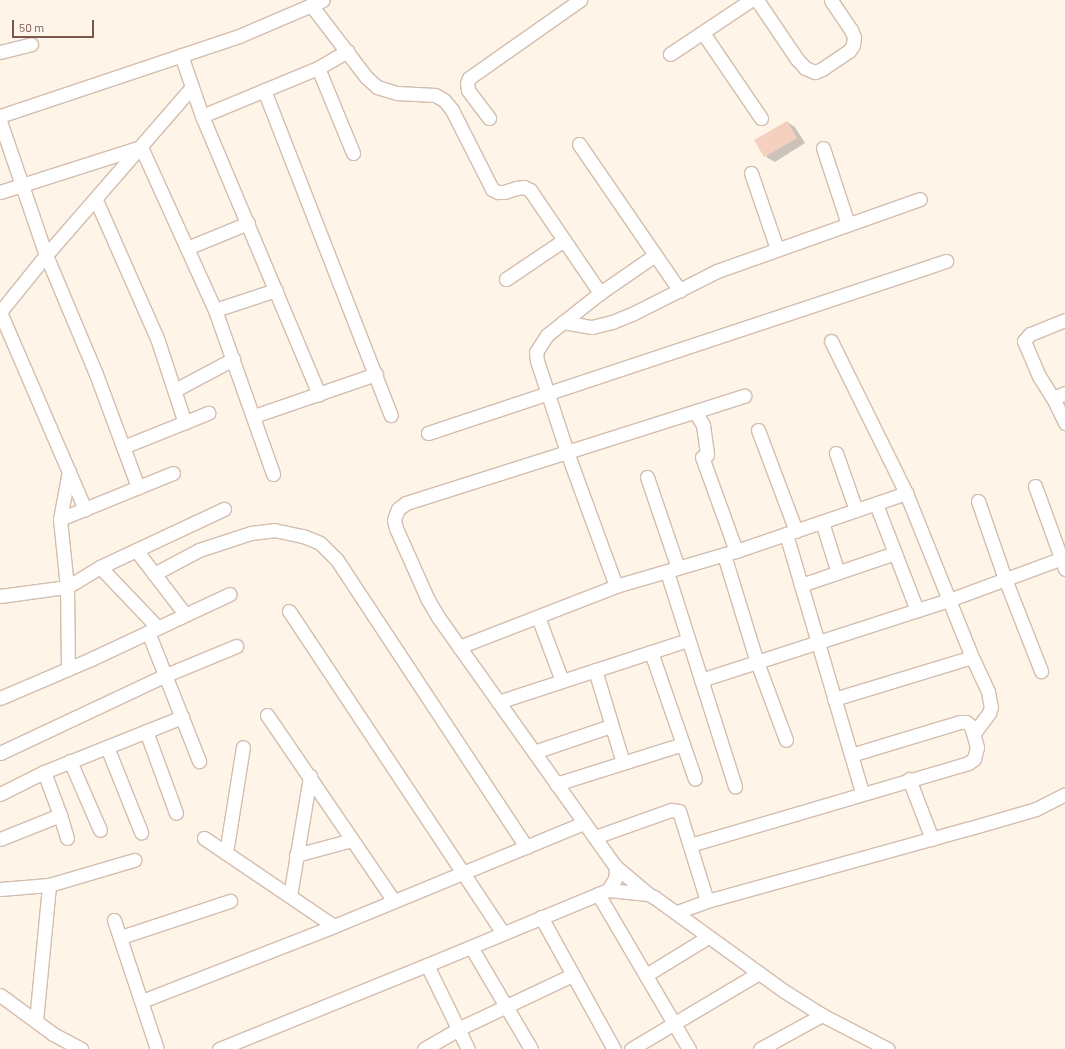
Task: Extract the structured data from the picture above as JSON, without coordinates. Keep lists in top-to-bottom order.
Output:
{
  "scale_bar": "50 m"
}
